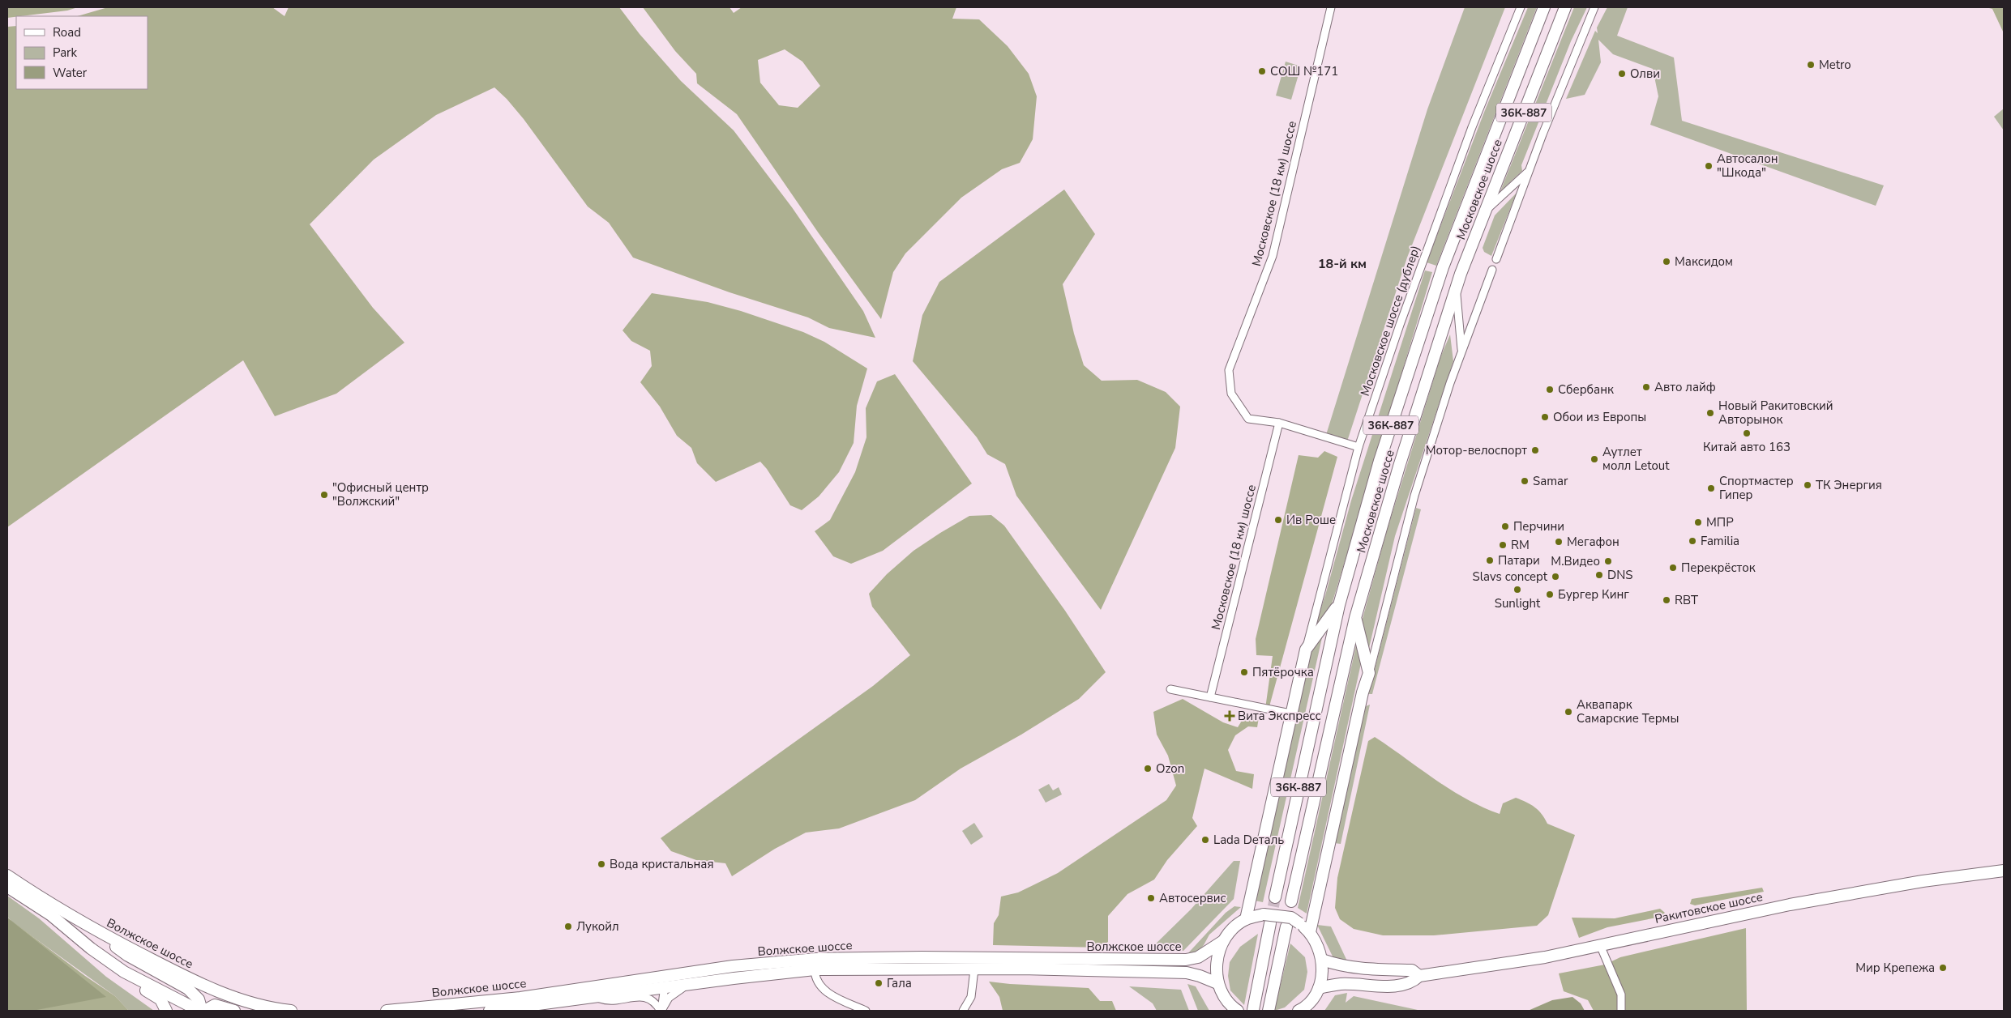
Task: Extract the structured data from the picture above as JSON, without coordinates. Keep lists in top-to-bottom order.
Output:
{
  "streets": {
    "main road": [
      "36К-887",
      "Московское шоссе",
      "Ракитовское шоссе",
      "Волжское шоссе"
    ],
    "street": ["Московское (18 км) шоссе", "Московское шоссе (дублер)"]
  },
  "crossings": [
    ["Московское (18 км) шоссе", "Московское шоссе (дублер)"]
  ],
  "districts": ["18-й км"],
  "places": {
    "other": [
      "Metro",
      "СОШ №171",
      "Олви",
      "Автосалон \"Шкода\"",
      "Максидом",
      "Авто лайф",
      "Сбербанк",
      "Новый Ракитовский Авторынок",
      "Обои из Европы",
      "Китай авто 163",
      "Мотор-велоспорт",
      "Аутлет молл Letout",
      "Samar",
      "ТК Энергия",
      "Спортмастер Гипер",
      "\"Офисный центр \"Волжский\"",
      "Ив Роше",
      "МПР",
      "Перчини",
      "Familia",
      "Мегафон",
      "RM",
      "Патари",
      "М.Видео",
      "Перекрёсток",
      "DNS",
      "Slavs concept",
      "Sunlight",
      "Бургер Кинг",
      "RBT",
      "Пятёрочка",
      "Аквапарк Самарские Термы",
      "Ozon",
      "Lada Dеталь",
      "Вода кристальная",
      "Автосервис",
      "Лукойл",
      "Мир Крепежа",
      "Гала"
    ],
    "health": ["Вита Экспресс"]
  },
  "legend": ["Road", "Park", "Water"]
}
